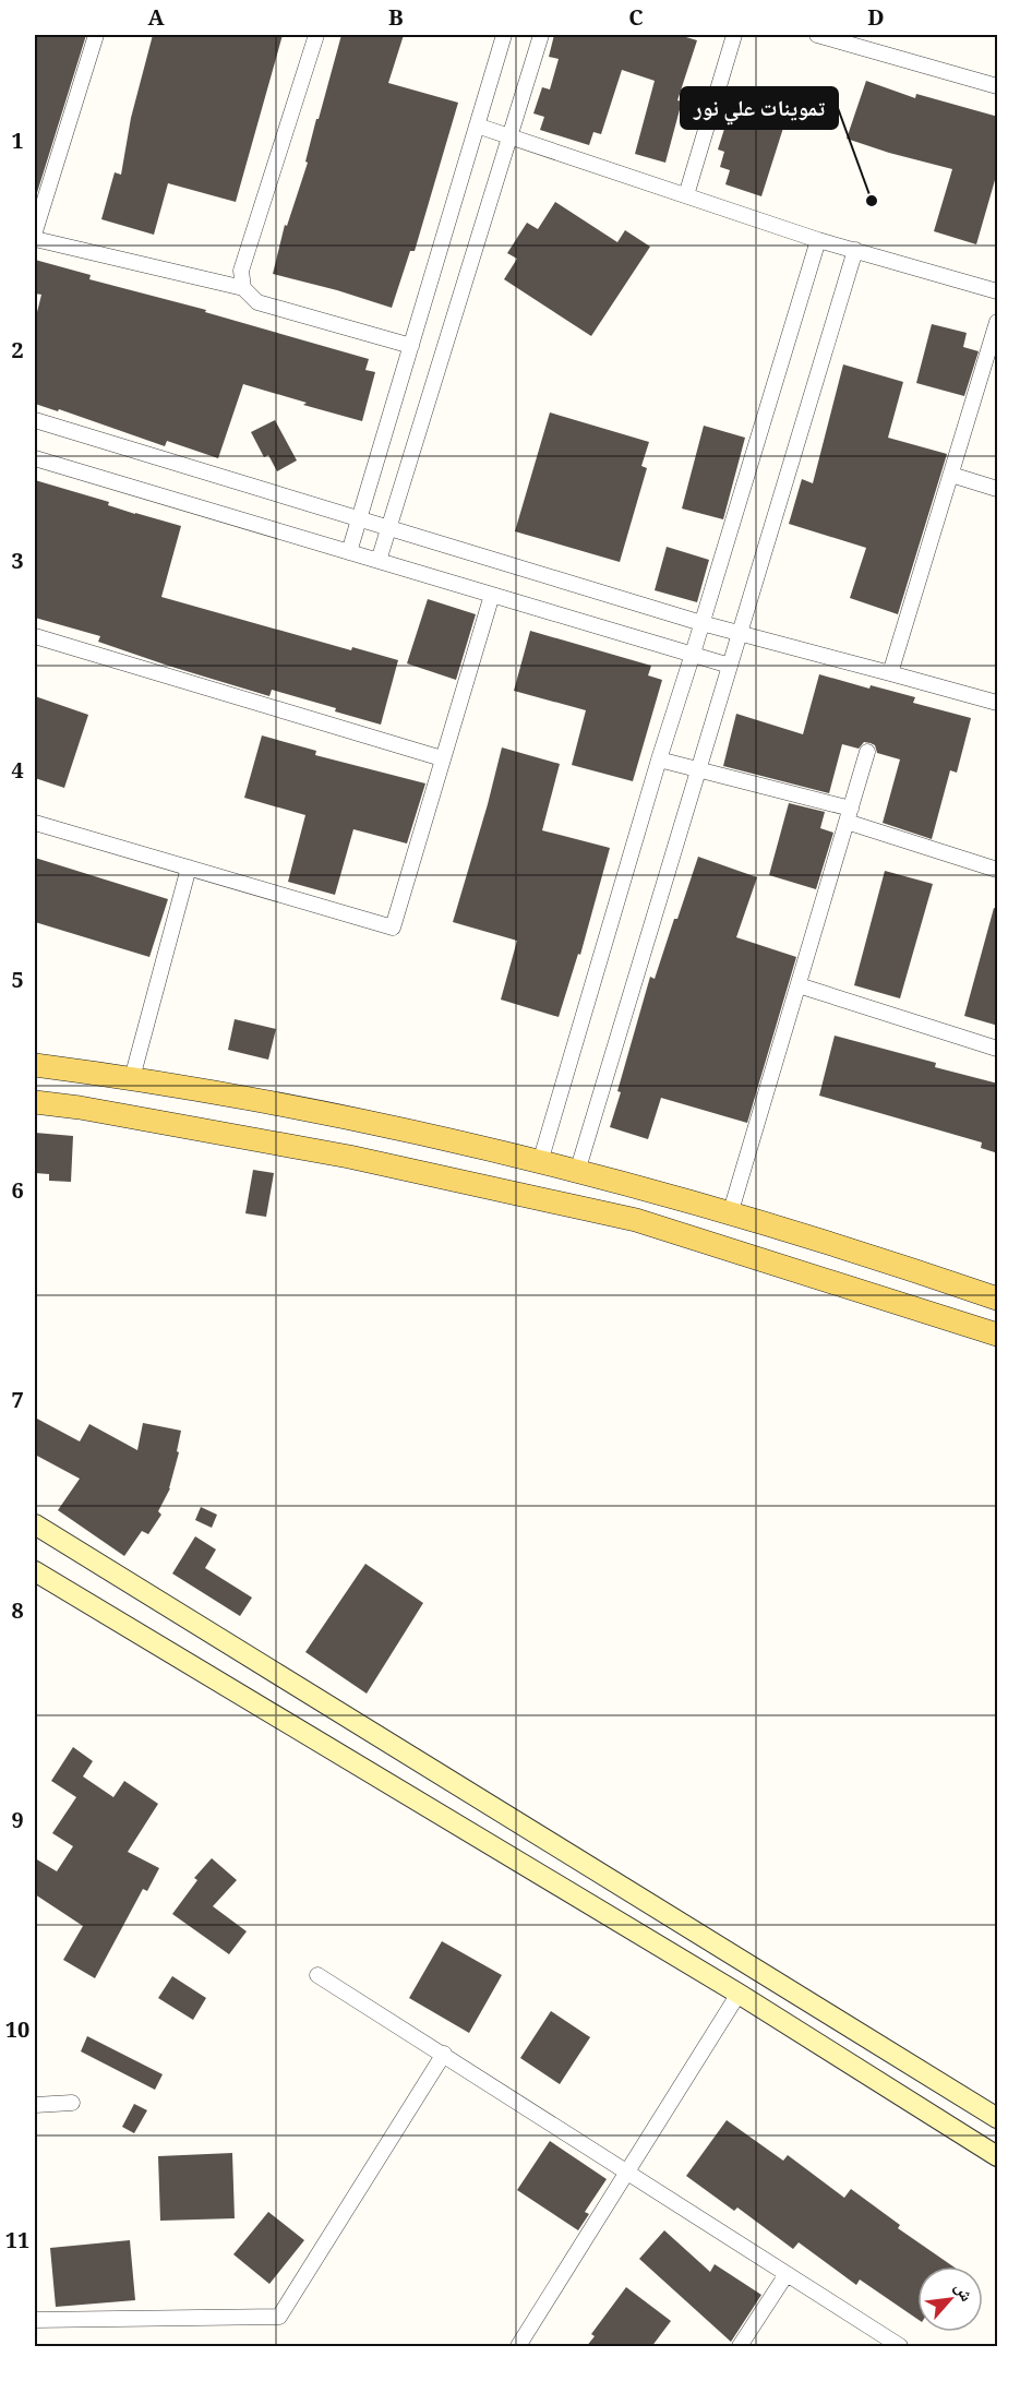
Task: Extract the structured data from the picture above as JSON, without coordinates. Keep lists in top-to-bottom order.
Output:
{
  "places": ["تموينات علي نور"],
  "north": "top right",
  "grid": {
    "columns": [
      "A",
      "B",
      "C",
      "D"
    ],
    "rows": [
      "1",
      "2",
      "3",
      "4",
      "5",
      "6",
      "7",
      "8",
      "9",
      "10",
      "11"
    ]
  }
}
